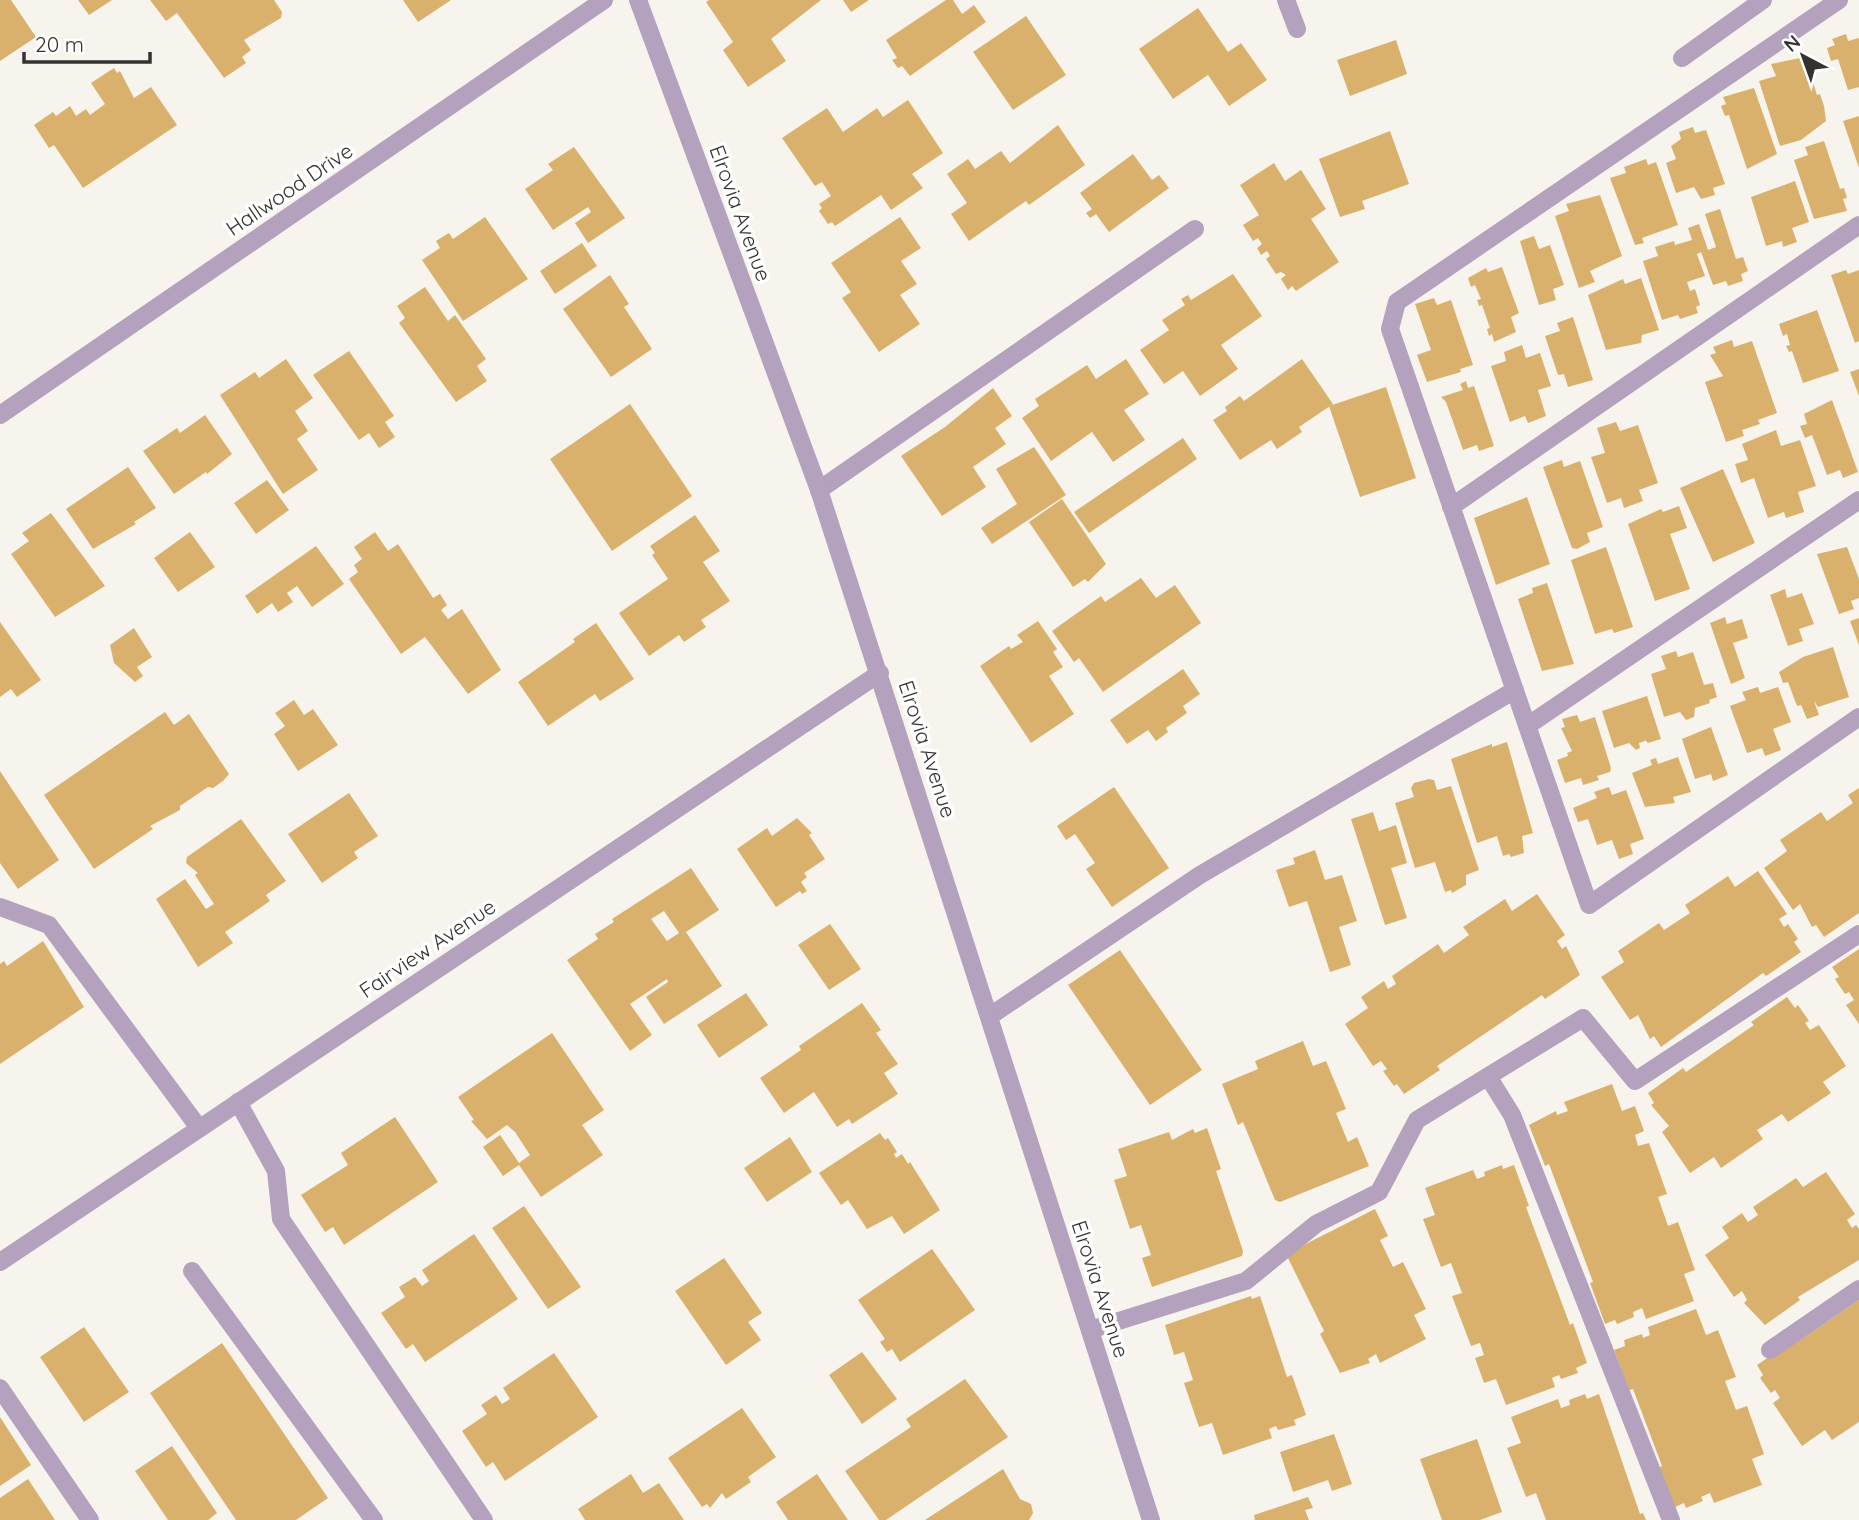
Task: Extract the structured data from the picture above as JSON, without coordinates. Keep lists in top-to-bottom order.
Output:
{
  "streets": {
    "street": ["Hallwood Drive", "Elrovia Avenue", "Fairview Avenue"]
  },
  "crossings": [
    ["Elrovia Avenue", "Fairview Avenue"]
  ],
  "scale_bar": "20 m",
  "north": "top left"
}
